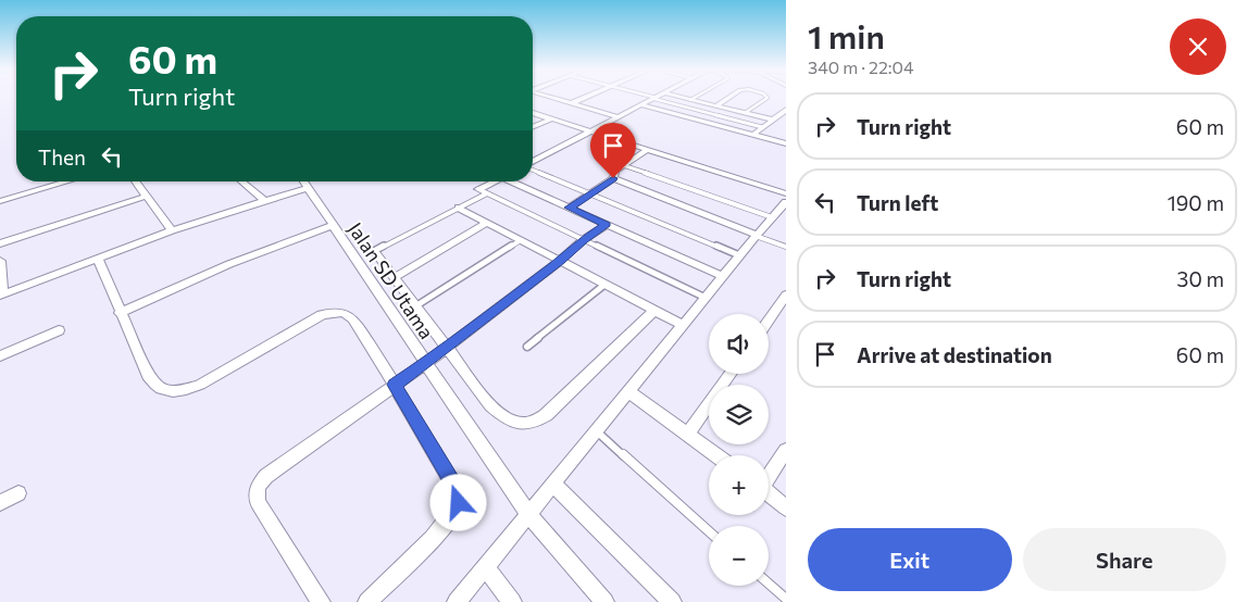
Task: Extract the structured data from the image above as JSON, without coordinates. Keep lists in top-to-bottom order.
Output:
{
  "streets": {
    "street": ["Jalan SD Utama"]
  },
  "page": {
    "heading": ["1 min", "340 m · 22:04"],
    "turn": ["60 m", "Turn right"],
    "list": [
      {
        "name": "Turn right",
        "value": "60 m"
      },
      {
        "name": "Turn left",
        "value": "190 m"
      },
      {
        "name": "Turn right",
        "value": "30 m"
      },
      {
        "name": "Arrive at destination",
        "value": "60 m"
      }
    ],
    "then": "Then",
    "map_buttons": ["+", "−"],
    "buttons": ["Exit", "Share"]
  }
}
